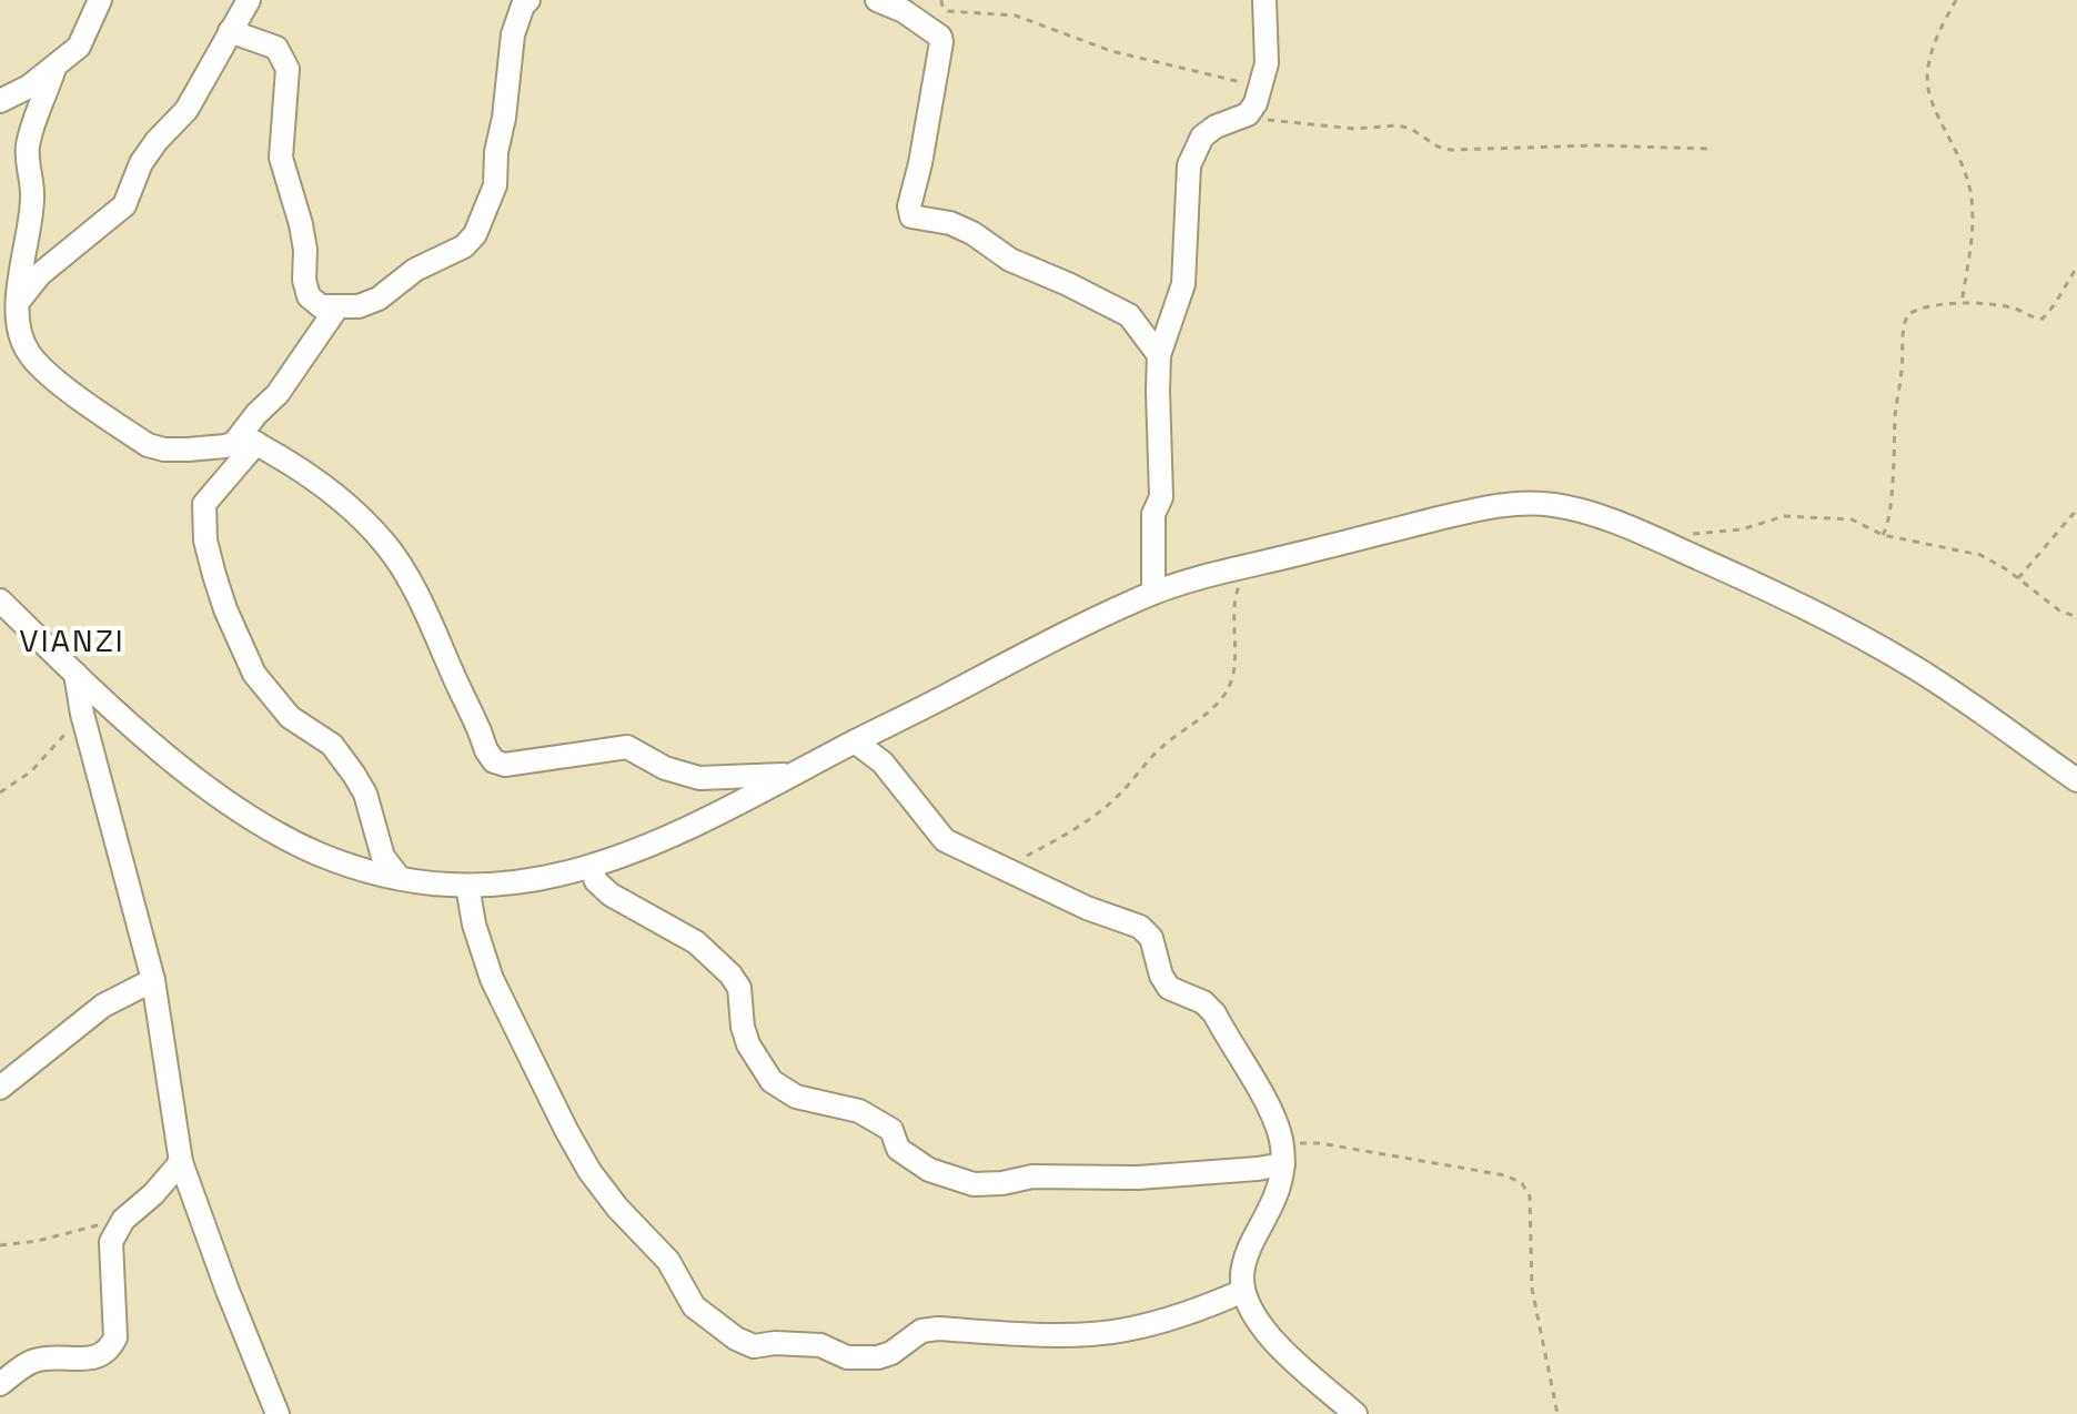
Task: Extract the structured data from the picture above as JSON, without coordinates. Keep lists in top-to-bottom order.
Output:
{
  "districts": ["VIANZI"]
}
